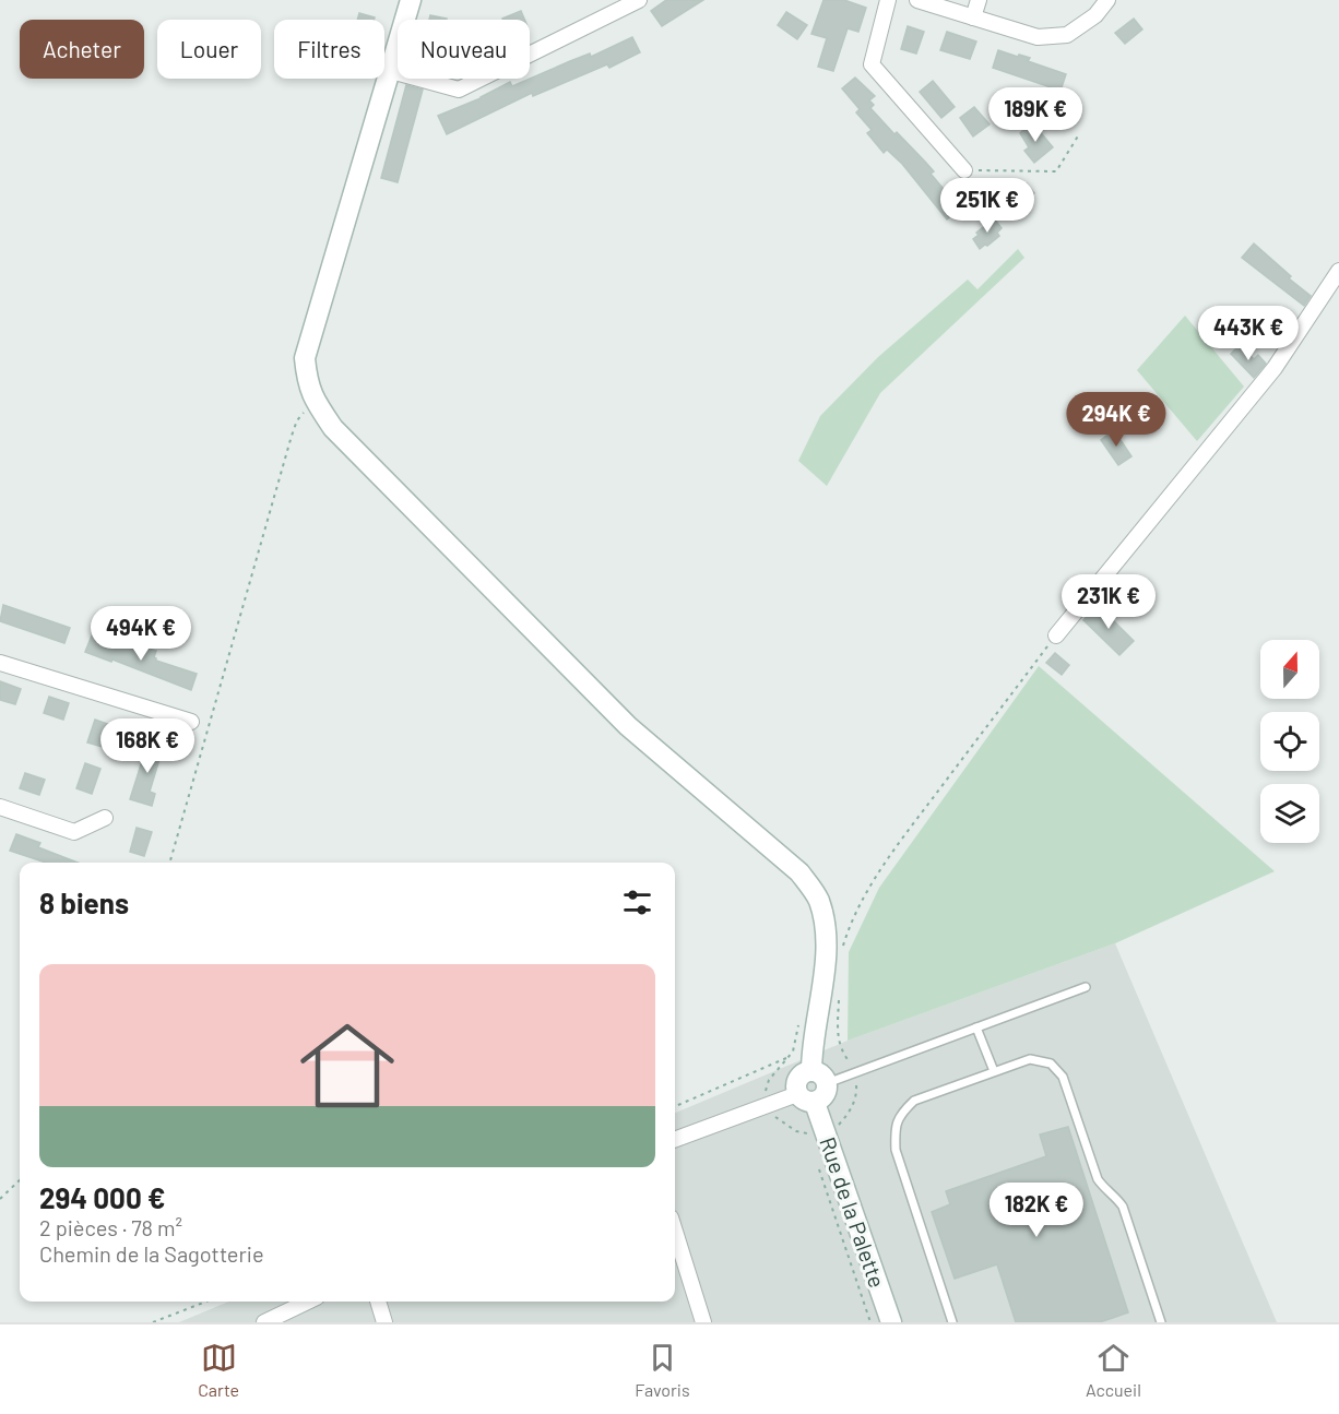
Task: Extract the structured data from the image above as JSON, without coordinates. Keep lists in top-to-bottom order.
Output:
{
  "streets": {
    "street": ["Rue de la Palette"]
  },
  "north": "top",
  "page": {
    "chip": [
      "Acheter",
      "Louer",
      "Filtres",
      "Nouveau"
    ],
    "price": [
      "189K €",
      "251K €",
      "443K €",
      "294K €",
      "231K €",
      "494K €",
      "168K €",
      "182K €"
    ],
    "heading": "8 biens",
    "list": [
      {
        "name": "294 000 €",
        "note": "2 pièces · 78 m² · Chemin de la Sagotterie"
      }
    ],
    "tabs": ["Carte", "Favoris", "Accueil"]
  }
}
